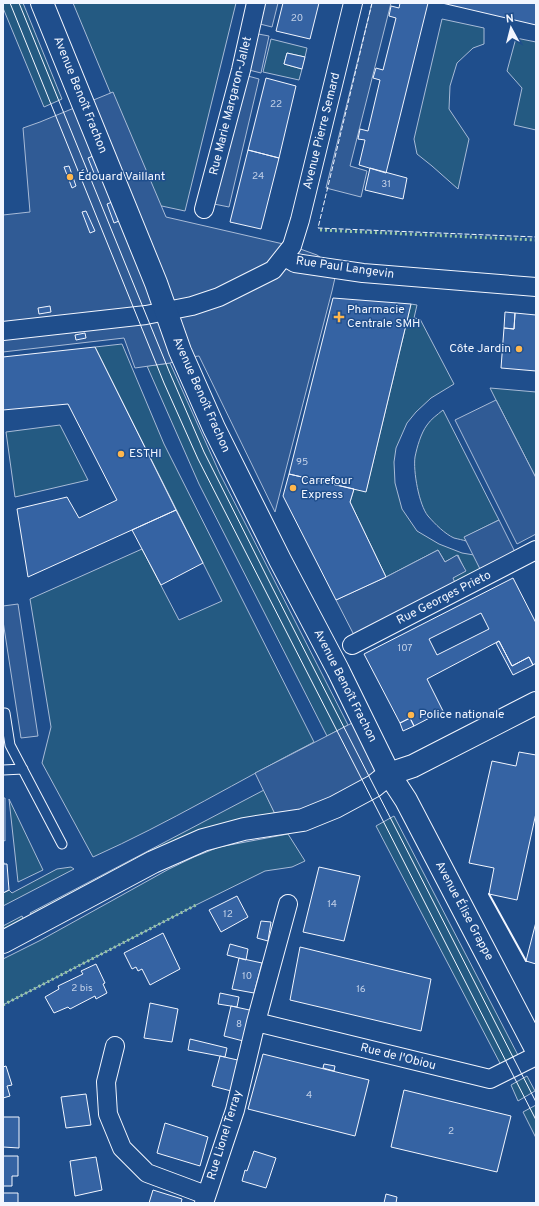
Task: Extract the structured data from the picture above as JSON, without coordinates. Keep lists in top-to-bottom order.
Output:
{
  "streets": {
    "street": [
      "Avenue Benoît Frachon",
      "Rue Marie Margaron-Jallet",
      "Avenue Pierre Semard",
      "Rue Paul Langevin",
      "Rue Georges Prieto",
      "Avenue Élise Grappe",
      "Rue de l'Obiou",
      "Rue Lionel Terray"
    ]
  },
  "crossings": [
    ["Avenue Benoît Frachon", "Rue Paul Langevin"],
    ["Avenue Benoît Frachon", "Avenue Élise Grappe"],
    ["Avenue Pierre Semard", "Rue Paul Langevin"],
    ["Rue de l'Obiou", "Rue Lionel Terray"]
  ],
  "places": {
    "other": [
      "Édouard Vaillant",
      "Côte Jardin",
      "ESTHI",
      "Carrefour Express",
      "Police nationale"
    ],
    "health": ["Pharmacie Centrale SMH"]
  },
  "house_numbers": [
    "20",
    "22",
    "24",
    "31",
    "95",
    "107",
    "14",
    "12",
    "10",
    "2 bis",
    "16",
    "8",
    "4",
    "2"
  ],
  "north": "top"
}
